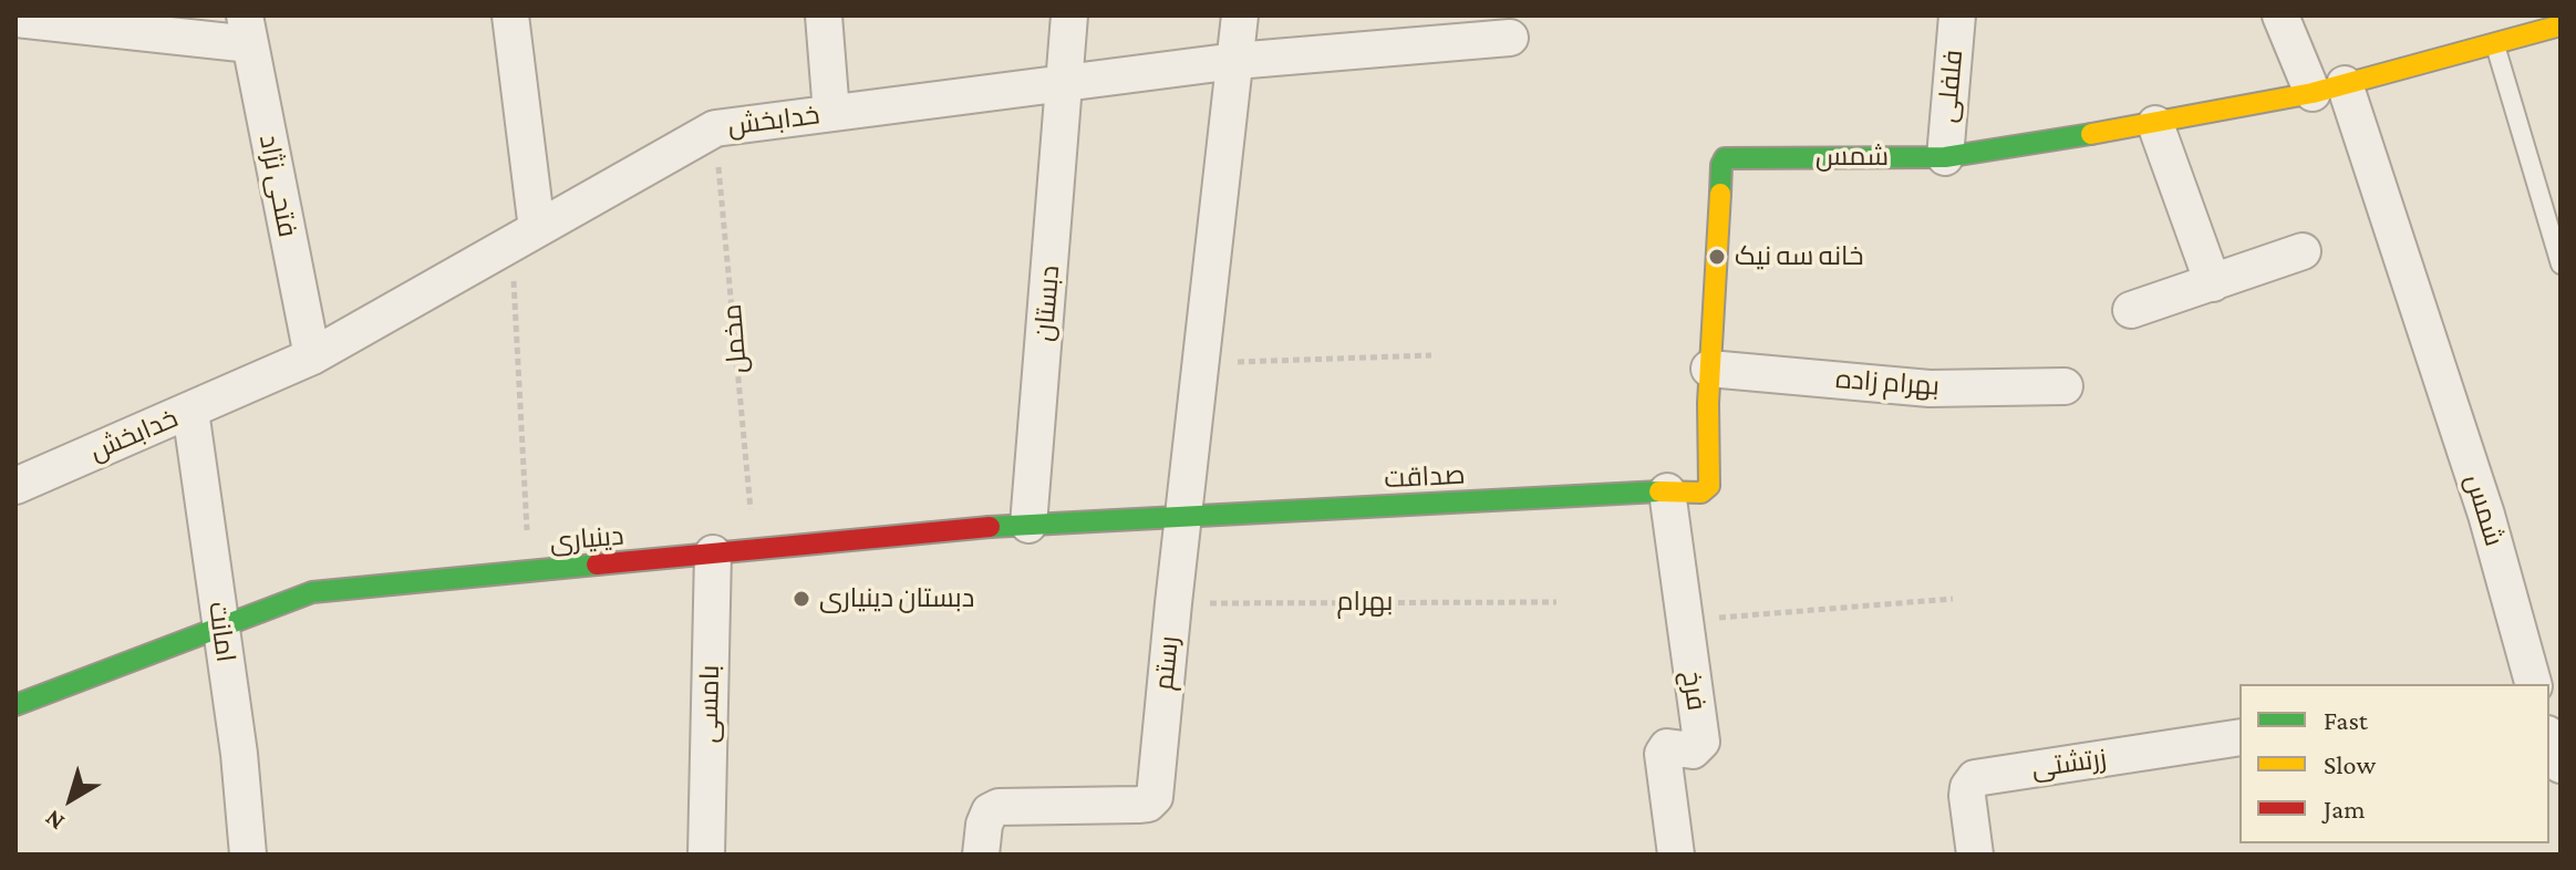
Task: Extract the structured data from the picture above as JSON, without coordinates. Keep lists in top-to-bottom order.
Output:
{
  "streets": {
    "street": [
      "فلفلی",
      "خدابخش",
      "شمس",
      "فتحی نژاد",
      "دبستان",
      "بهرام زاده",
      "صداقت",
      "دینیاری",
      "امانت",
      "رستم",
      "فرخ",
      "بامسی",
      "زرتشتی"
    ],
    "path": ["مخمل", "بهرام"]
  },
  "crossings": [
    ["فلفلی", "شمس"],
    ["خدابخش", "فتحی نژاد"],
    ["خدابخش", "دبستان"],
    ["خدابخش", "مخمل"],
    ["خدابخش", "امانت"],
    ["خدابخش", "رستم"],
    ["شمس", "بهرام زاده"],
    ["شمس", "صداقت"],
    ["شمس", "فرخ"],
    ["دبستان", "دینیاری"],
    ["مخمل", "دینیاری"],
    ["صداقت", "دینیاری"],
    ["صداقت", "رستم"],
    ["صداقت", "فرخ"],
    ["دینیاری", "امانت"],
    ["دینیاری", "رستم"],
    ["دینیاری", "بامسی"],
    ["بهرام", "رستم"]
  ],
  "places": ["خانه سه نیک", "دبستان دینیاری"],
  "legend": ["Fast", "Slow", "Jam"],
  "north": "bottom left"
}
